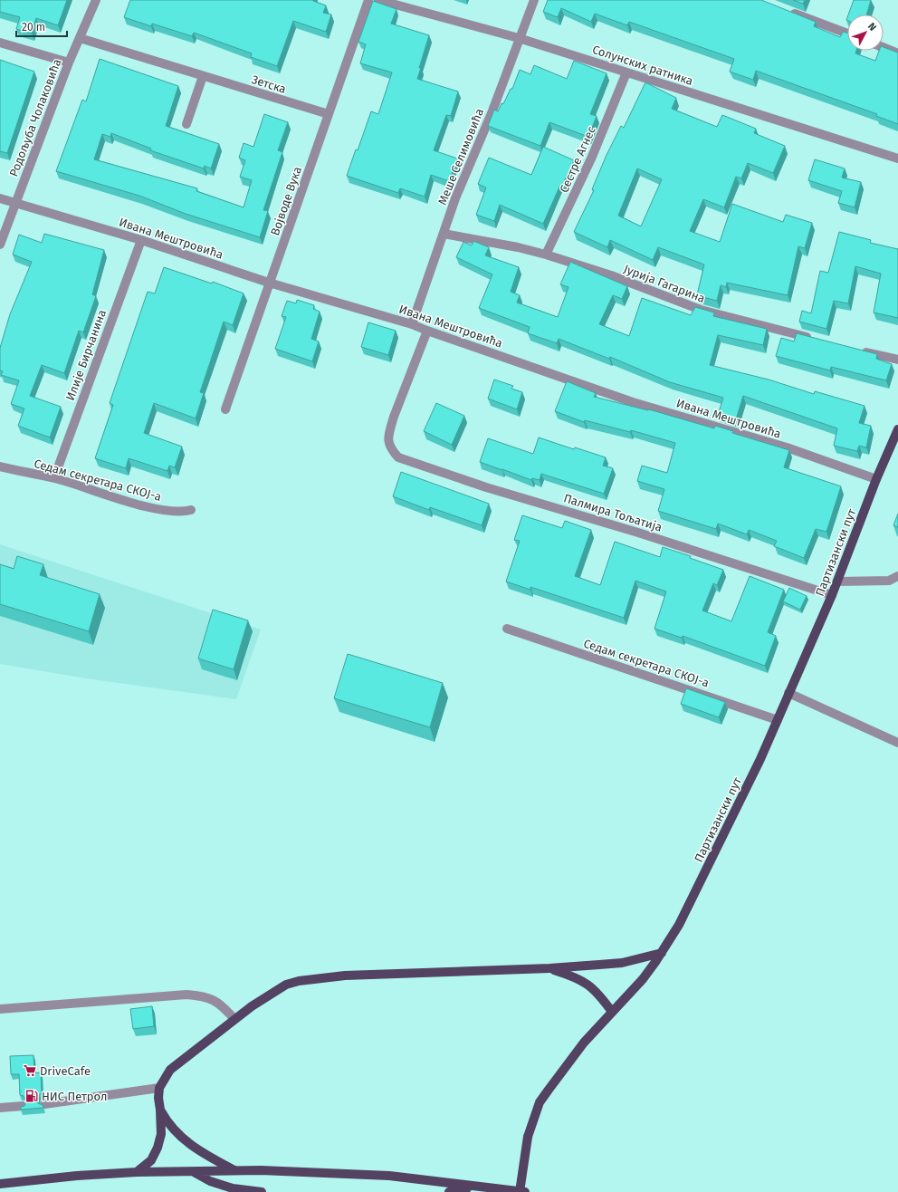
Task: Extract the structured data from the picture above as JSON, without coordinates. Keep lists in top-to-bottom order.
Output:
{
  "streets": {
    "main road": ["Партизански пут"],
    "street": [
      "Солунских ратника",
      "Зетска",
      "Родољуба Чолаковића",
      "Меше Селимовића",
      "Сестре Агнес",
      "Војводе Вука",
      "Ивана Мештровића",
      "Јурија Гагарина",
      "Илије Бирчанина",
      "Седам секретара СКОЈ-а",
      "Палмира Тољатија"
    ]
  },
  "crossings": [
    ["Солунских ратника", "Меше Селимовића"],
    ["Солунских ратника", "Сестре Агнес"],
    ["Зетска", "Родољуба Чолаковића"],
    ["Зетска", "Војводе Вука"],
    ["Родољуба Чолаковића", "Ивана Мештровића"],
    ["Меше Селимовића", "Ивана Мештровића"],
    ["Меше Селимовића", "Јурија Гагарина"],
    ["Сестре Агнес", "Јурија Гагарина"],
    ["Војводе Вука", "Ивана Мештровића"],
    ["Ивана Мештровића", "Илије Бирчанина"],
    ["Ивана Мештровића", "Палмира Тољатија"],
    ["Ивана Мештровића", "Партизански пут"],
    ["Илије Бирчанина", "Седам секретара СКОЈ-а"],
    ["Седам секретара СКОЈ-а", "Партизански пут"],
    ["Палмира Тољатија", "Партизански пут"]
  ],
  "places": {
    "supermarket": ["DriveCafe"],
    "fuel station": ["НИС Петрол"]
  },
  "scale_bar": "20 m",
  "north": "top right"
}
